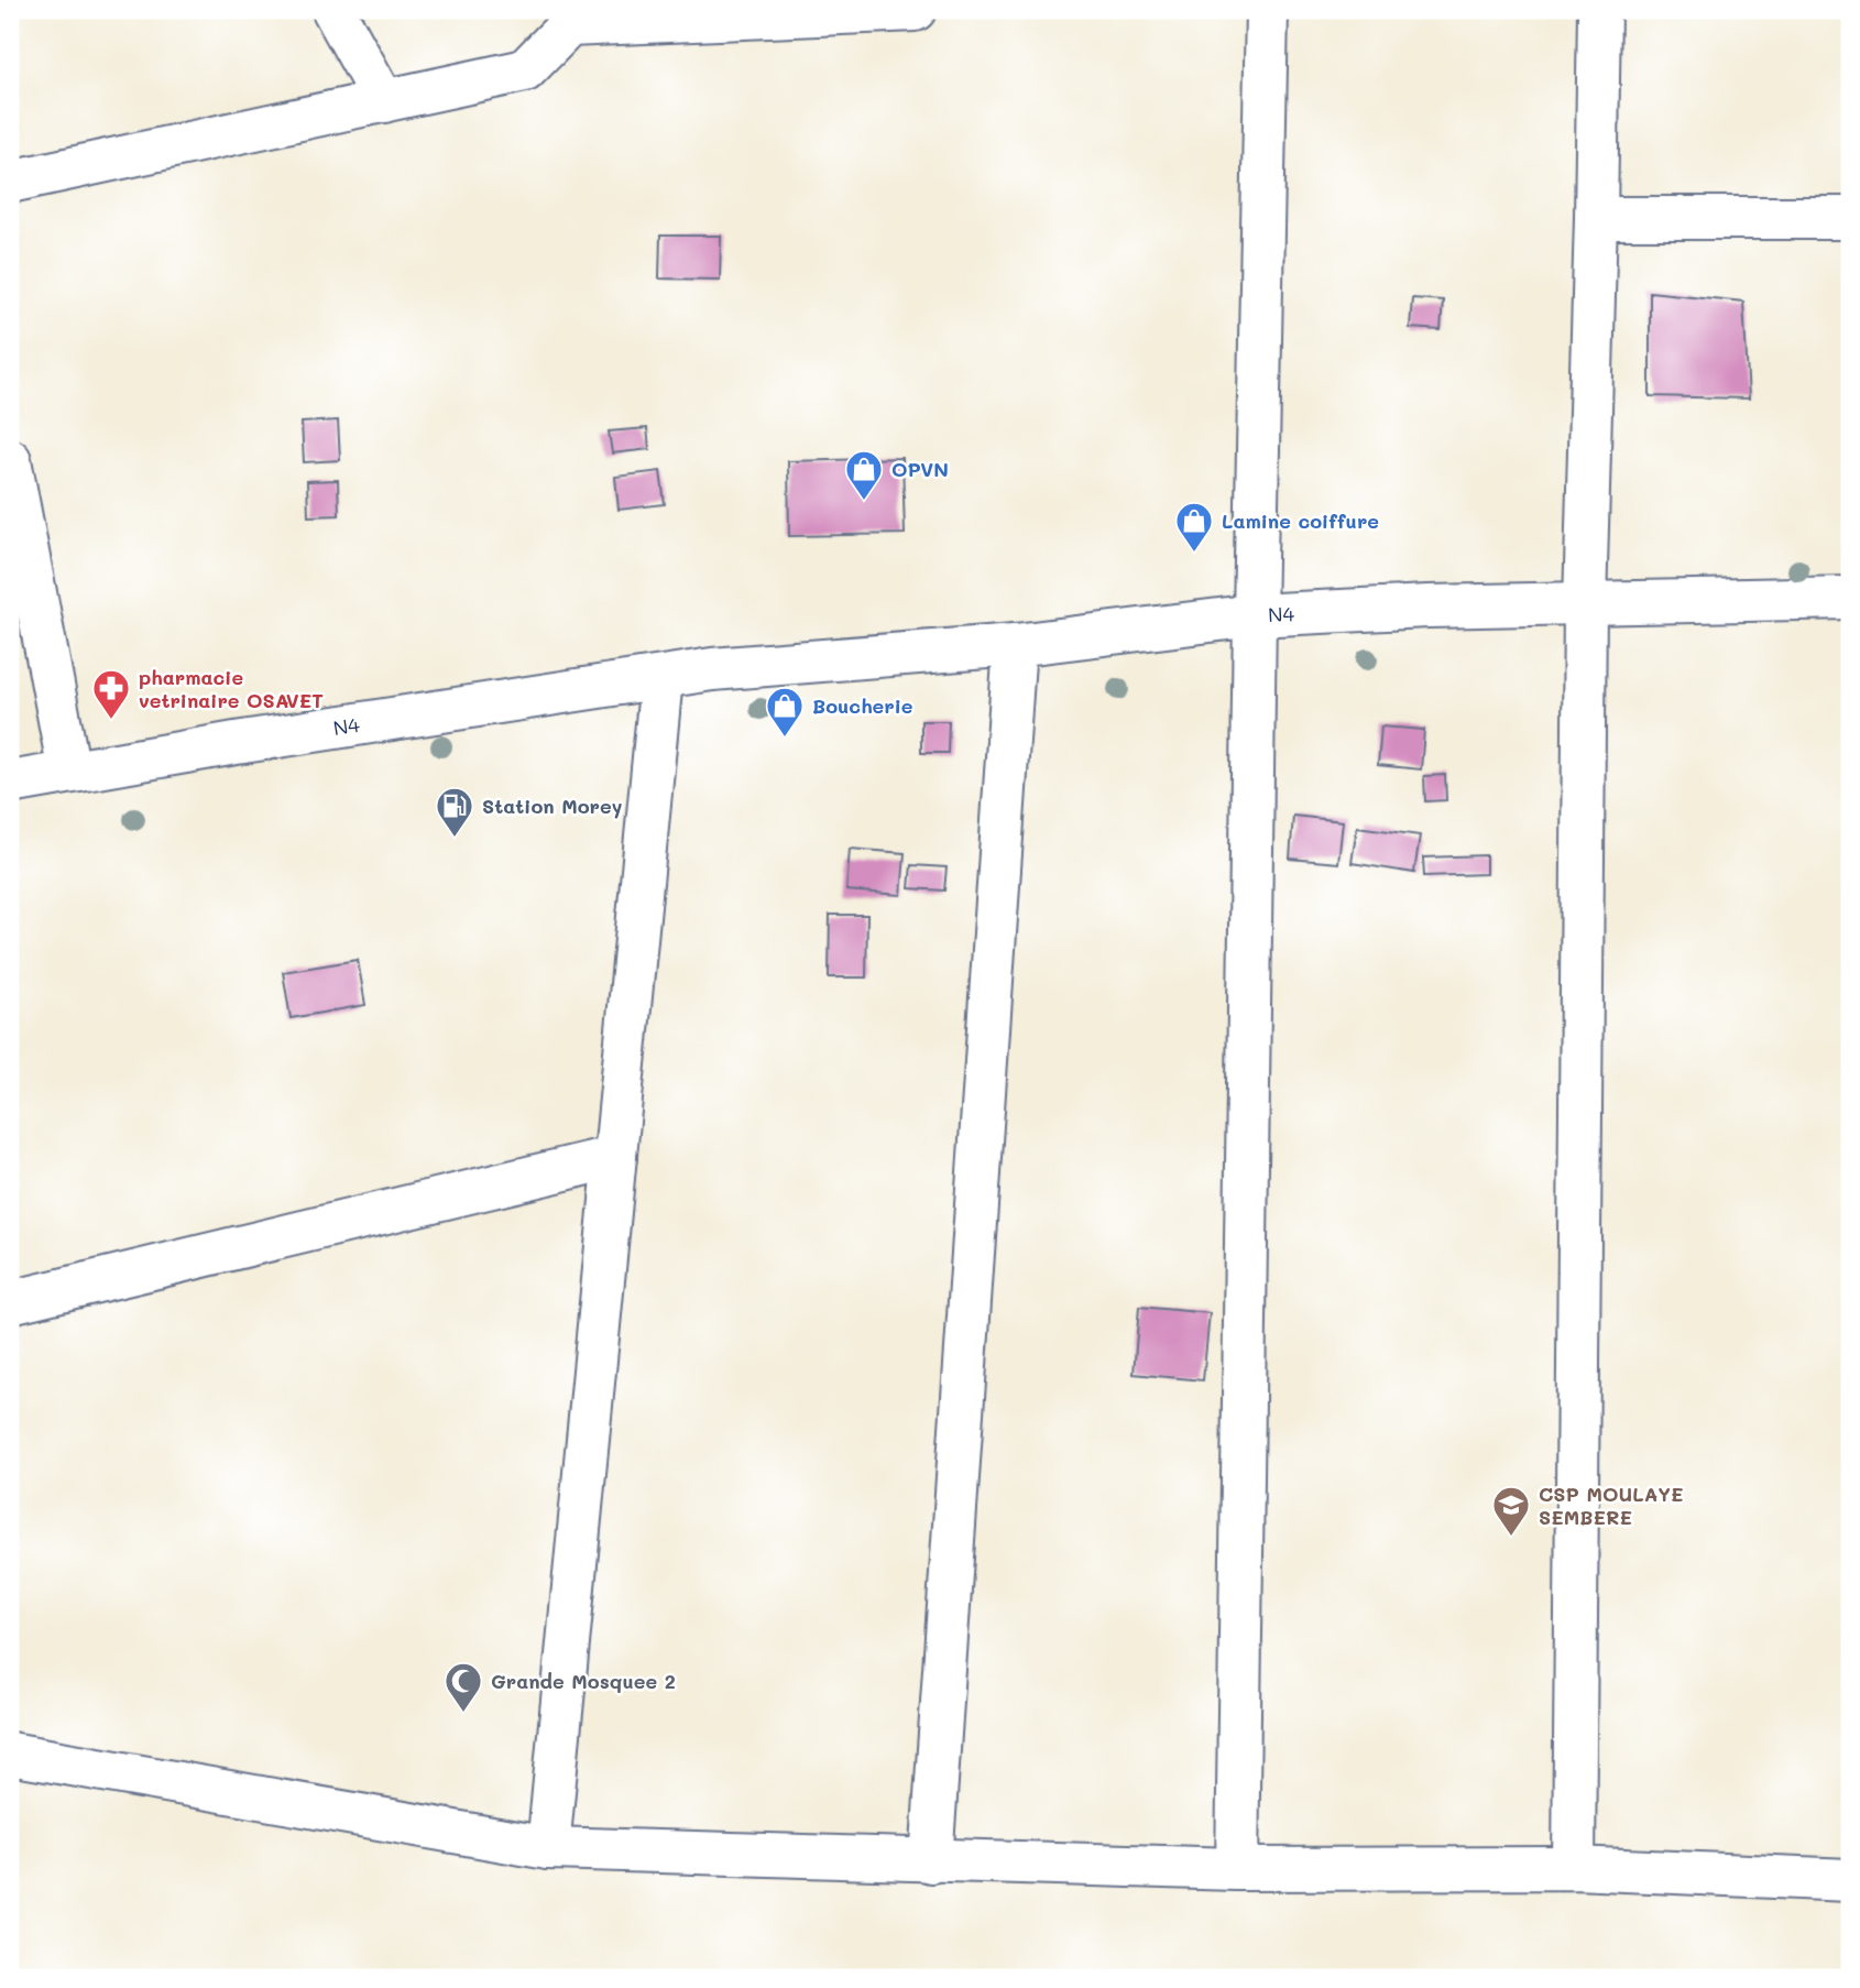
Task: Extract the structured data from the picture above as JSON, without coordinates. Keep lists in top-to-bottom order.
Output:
{
  "streets": {
    "street": ["N4"]
  },
  "places": {
    "shop": ["OPVN", "Lamine coiffure", "Boucherie"],
    "pharmacy": ["pharmacie vetrinaire OSAVET"],
    "fuel station": ["Station Morey"],
    "school or university": ["CSP MOULAYE SEMBERE"],
    "mosque": ["Grande Mosquee 2"]
  }
}
